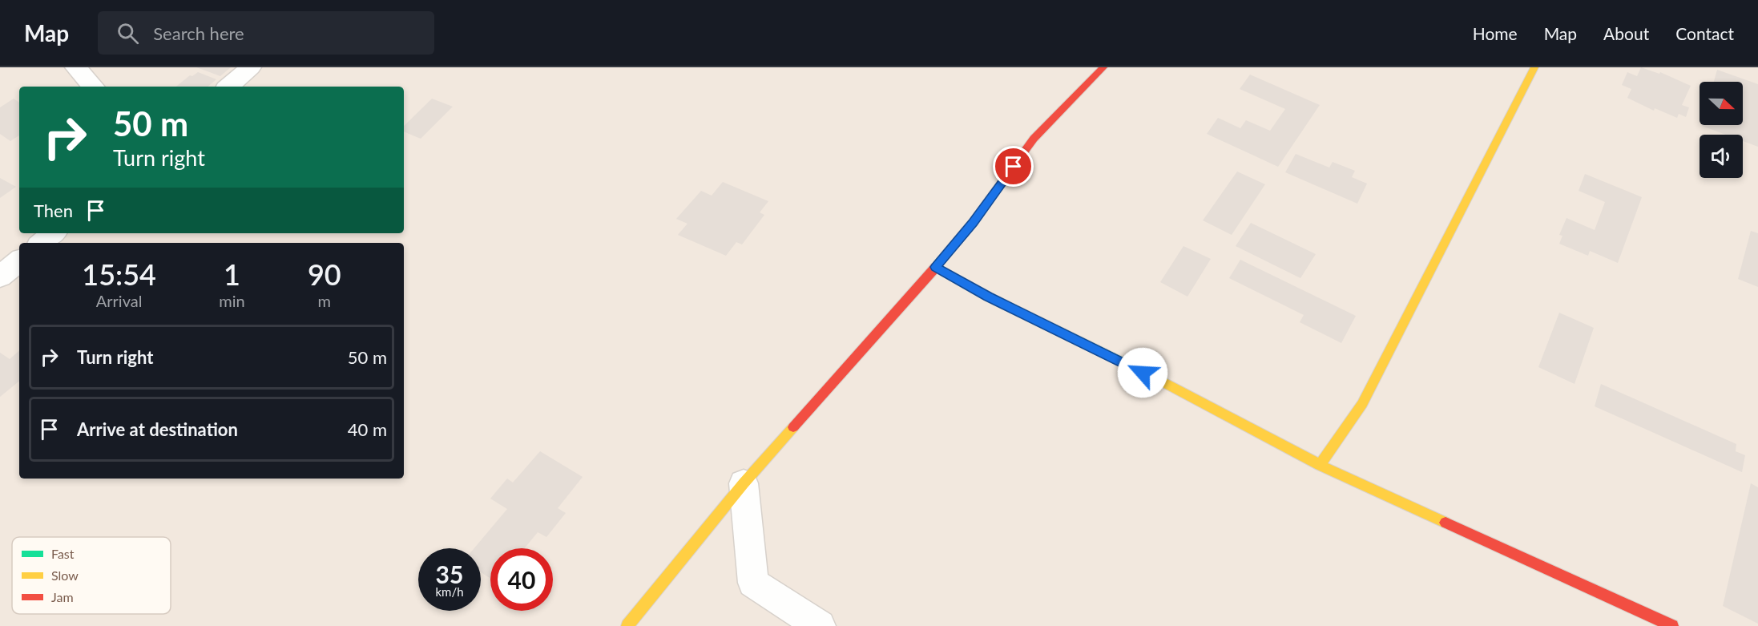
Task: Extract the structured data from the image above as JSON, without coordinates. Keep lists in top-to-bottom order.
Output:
{
  "legend": ["Fast", "Slow", "Jam"],
  "north": "right",
  "page": {
    "header": "Map",
    "search": "Search here",
    "nav": [
      "Home",
      "Map",
      "About",
      "Contact"
    ],
    "turn": ["50 m", "Turn right"],
    "then": "Then",
    "eta": [
      "15:54",
      "Arrival",
      "1",
      "min",
      "90",
      "m"
    ],
    "list": [
      {
        "name": "Turn right",
        "value": "50 m"
      },
      {
        "name": "Arrive at destination",
        "value": "40 m"
      }
    ],
    "speed": "35 km/h",
    "limit": "40"
  }
}
